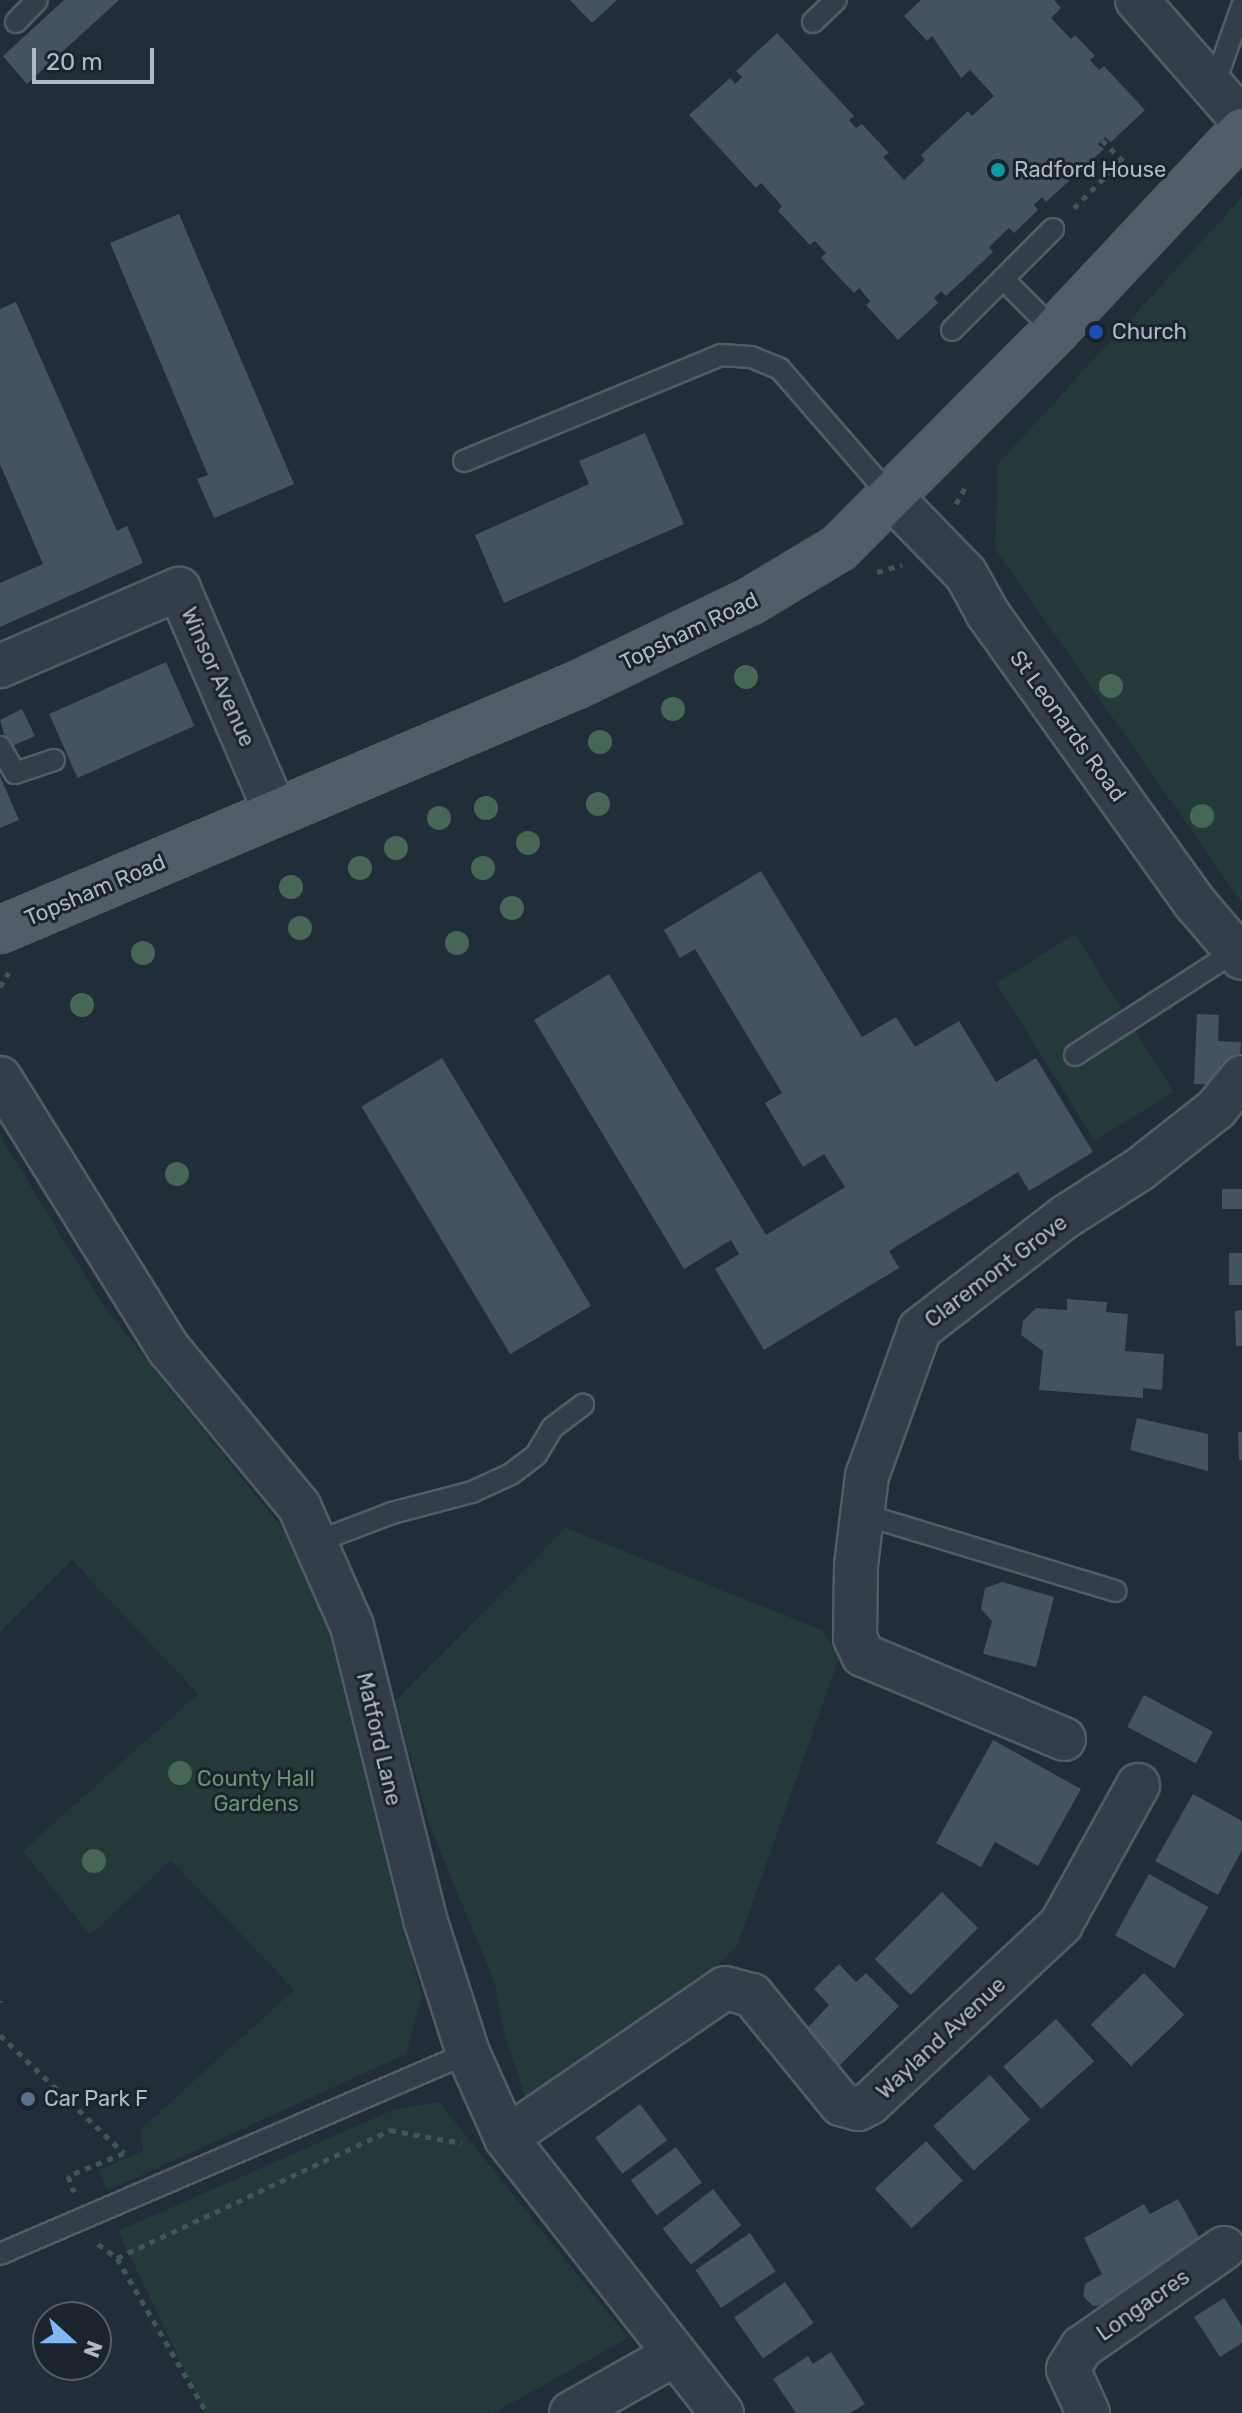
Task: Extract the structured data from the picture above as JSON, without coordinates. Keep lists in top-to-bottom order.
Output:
{
  "streets": {
    "main road": ["Topsham Road"],
    "street": [
      "Winsor Avenue",
      "St Leonards Road",
      "Claremont Grove",
      "Matford Lane",
      "Wayland Avenue",
      "Longacres"
    ]
  },
  "crossings": [
    ["Topsham Road", "Winsor Avenue"],
    ["Topsham Road", "St Leonards Road"],
    ["Matford Lane", "Wayland Avenue"]
  ],
  "parks": ["County Hall Gardens"],
  "places": ["Radford House", "Church", "Car Park F"],
  "scale_bar": "20 m",
  "north": "right"
}
